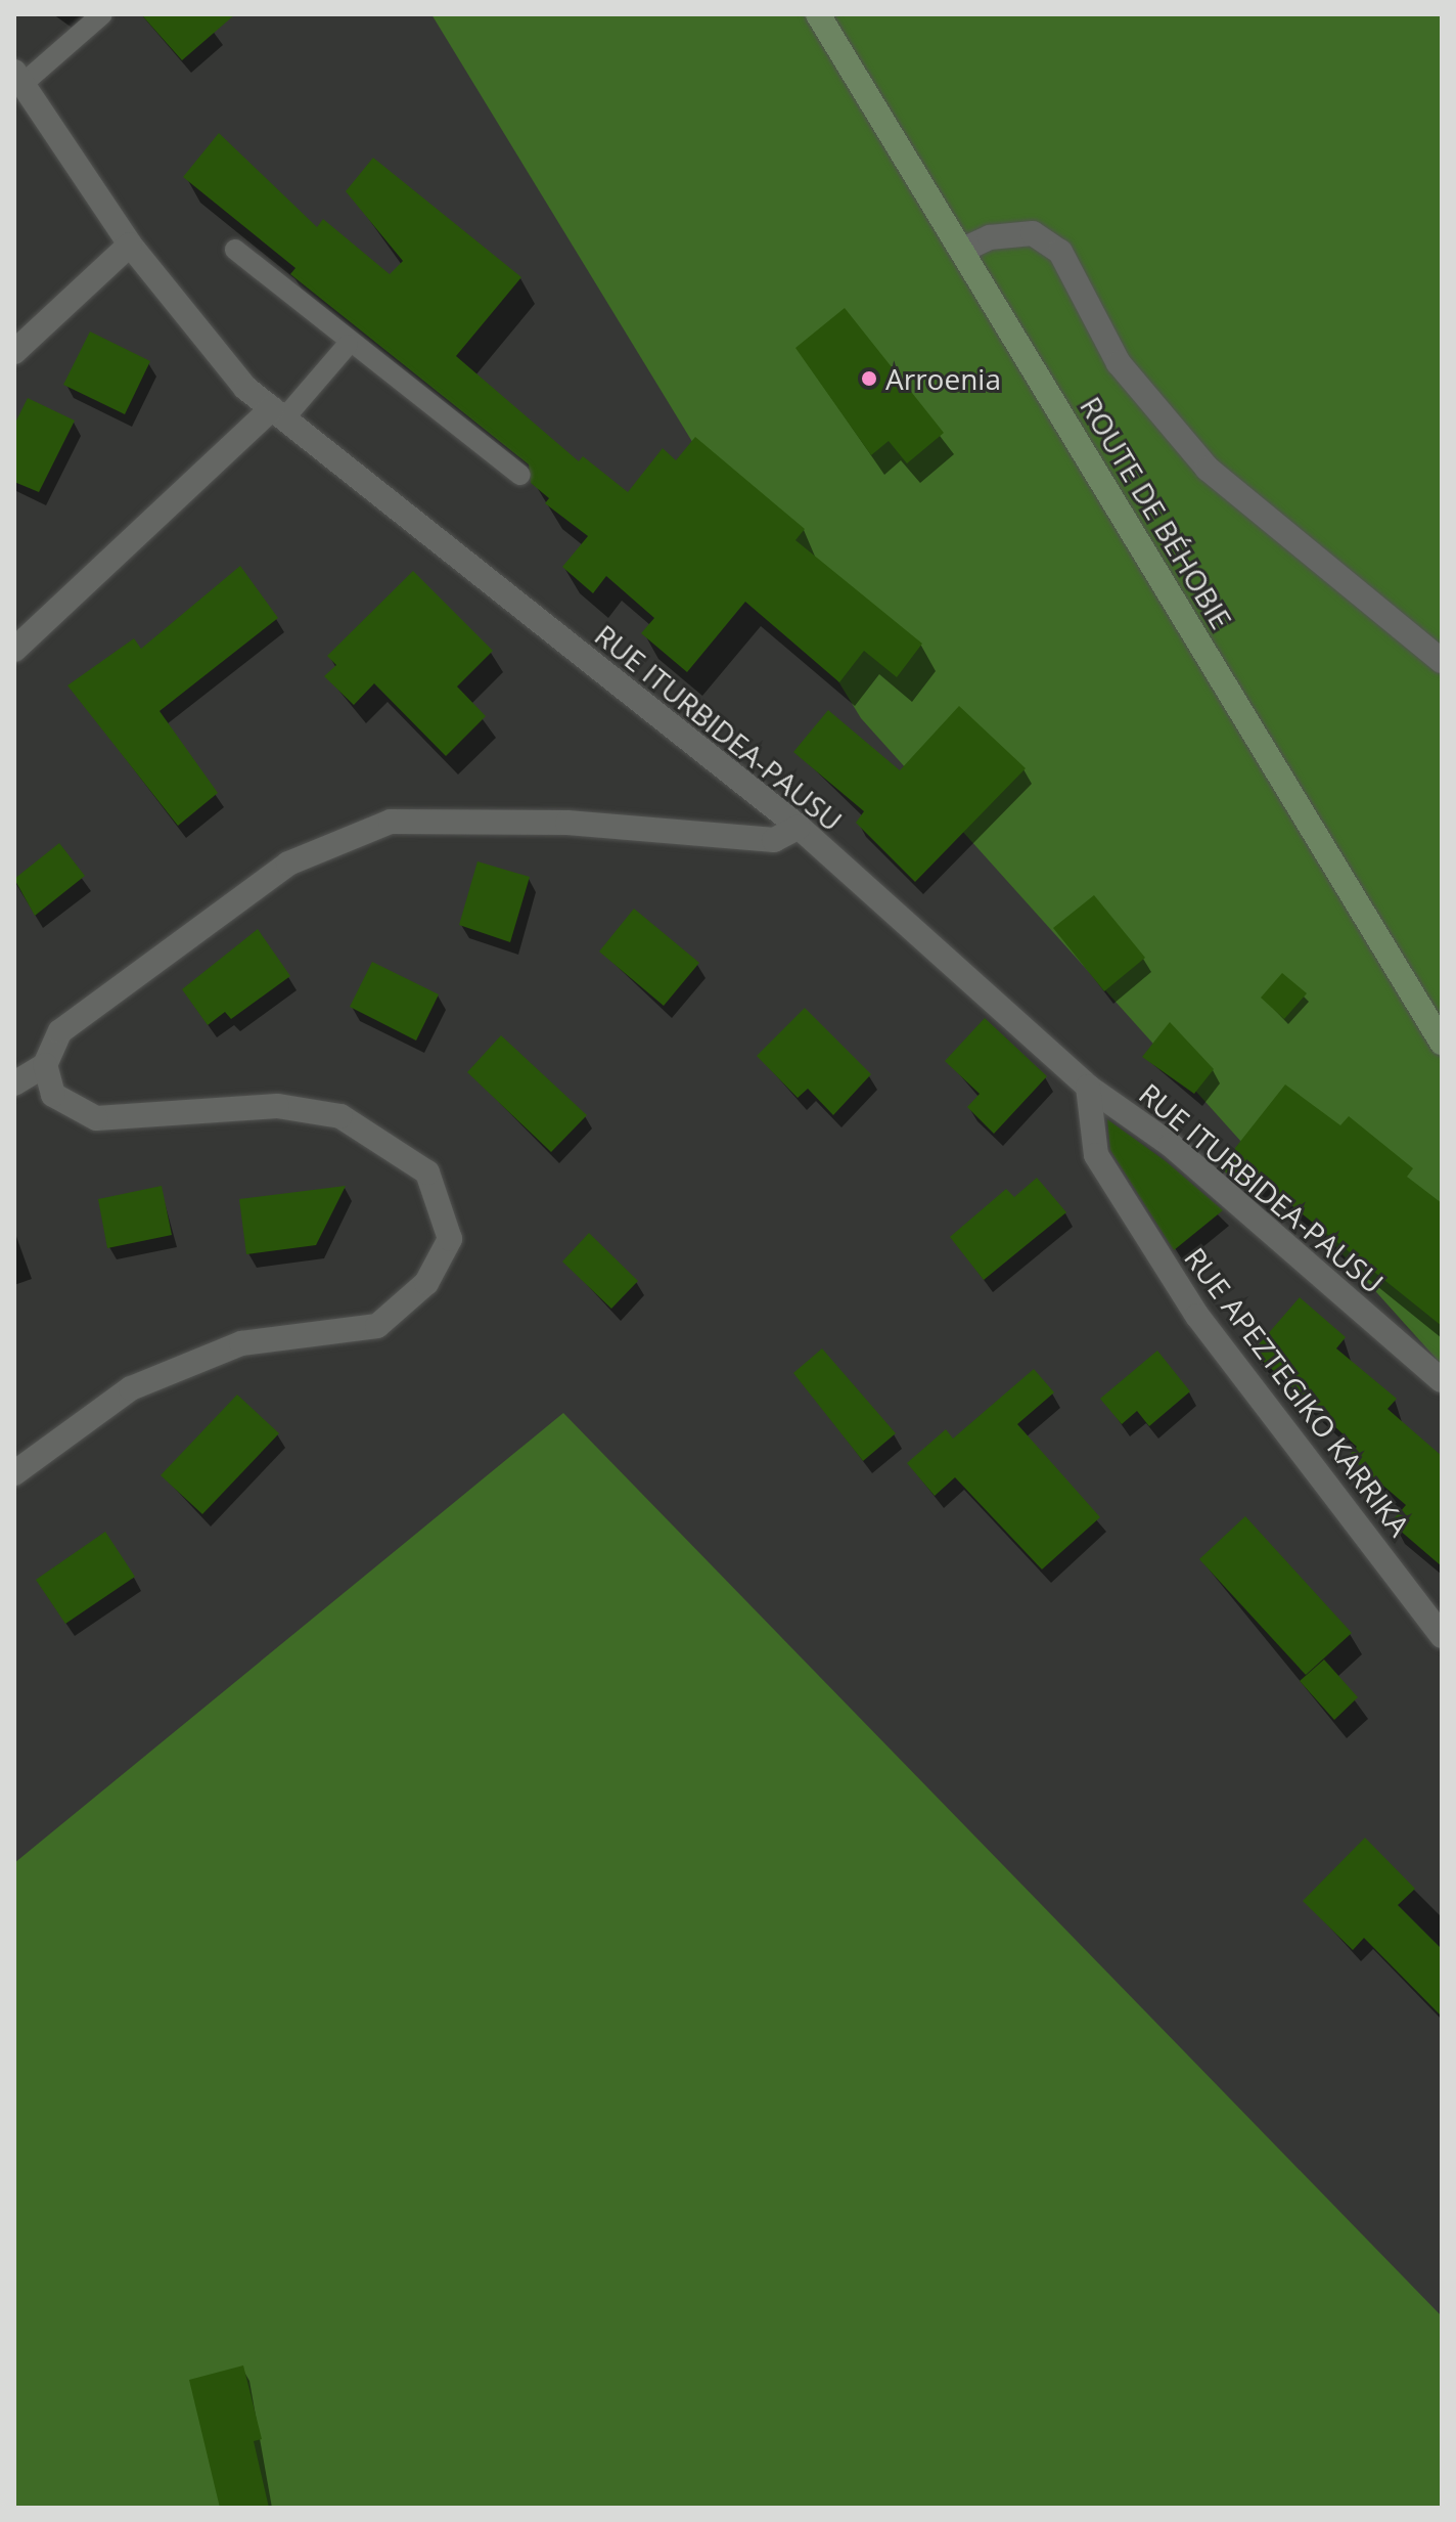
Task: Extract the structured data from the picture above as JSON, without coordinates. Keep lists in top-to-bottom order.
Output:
{
  "streets": {
    "main road": ["ROUTE DE BÉHOBIE"],
    "street": ["RUE ITURBIDEA-PAUSU", "RUE APEZTEGIKO KARRIKA"]
  },
  "crossings": [
    ["RUE ITURBIDEA-PAUSU", "RUE APEZTEGIKO KARRIKA"]
  ],
  "places": ["Arroenia"]
}
